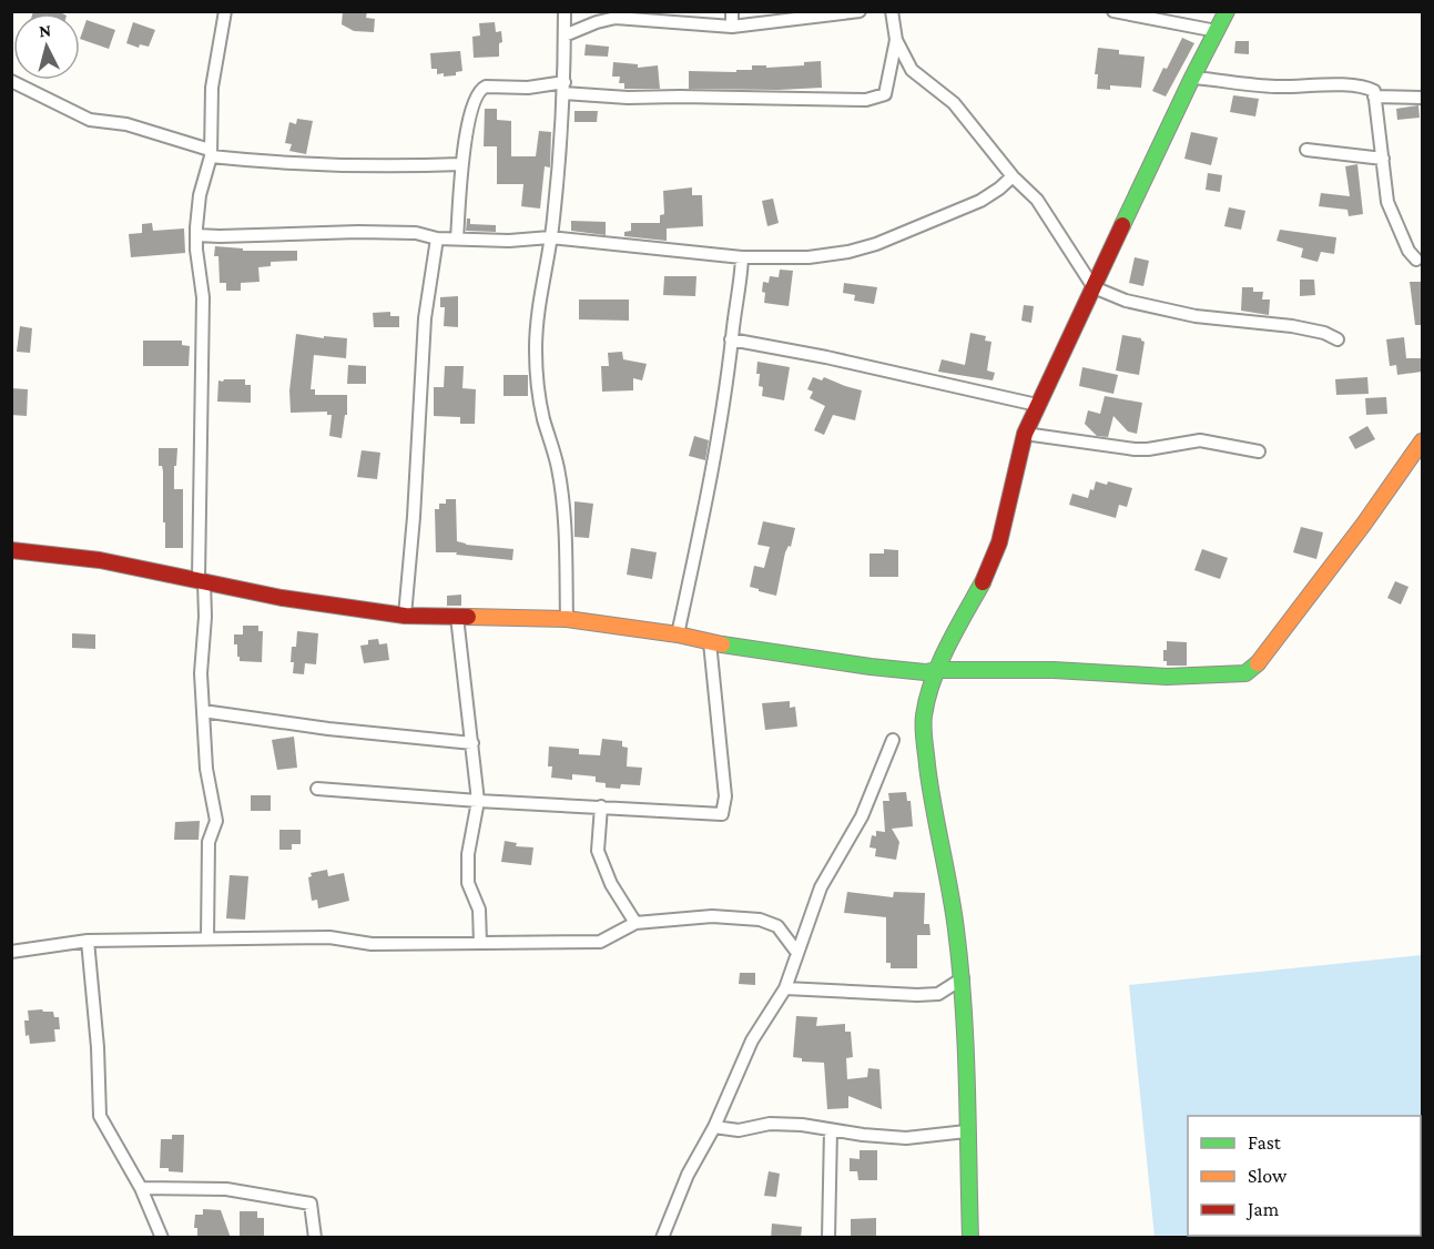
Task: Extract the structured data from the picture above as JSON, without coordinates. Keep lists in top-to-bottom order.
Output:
{
  "legend": ["Fast", "Slow", "Jam"],
  "north": "top"
}
